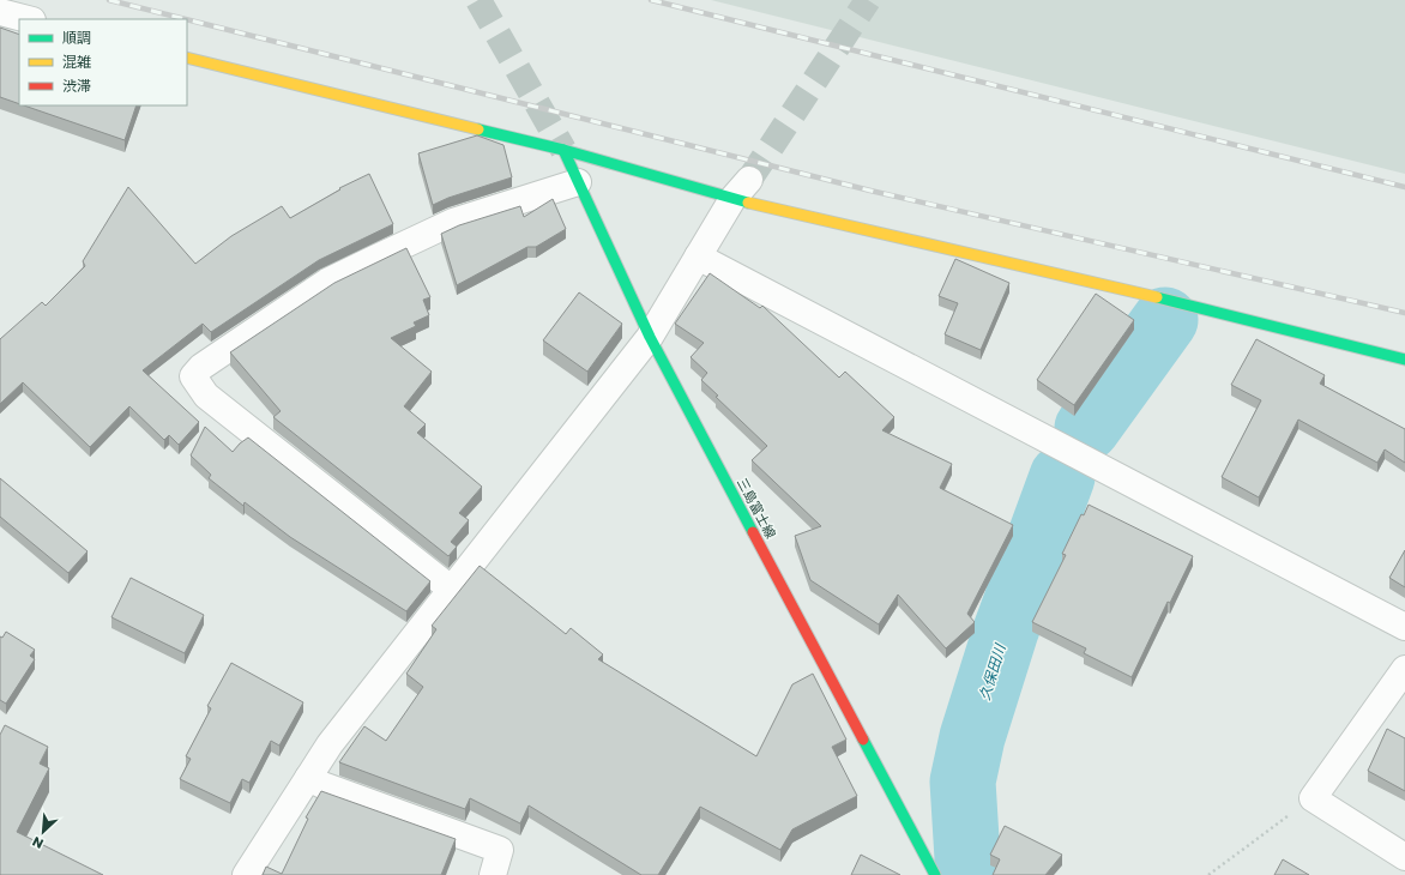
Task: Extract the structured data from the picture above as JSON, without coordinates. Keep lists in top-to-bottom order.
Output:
{
  "streets": {
    "street": ["三島富士線"]
  },
  "water": ["久保田川"],
  "legend": ["順調", "混雑", "渋滞"],
  "north": "bottom left"
}
